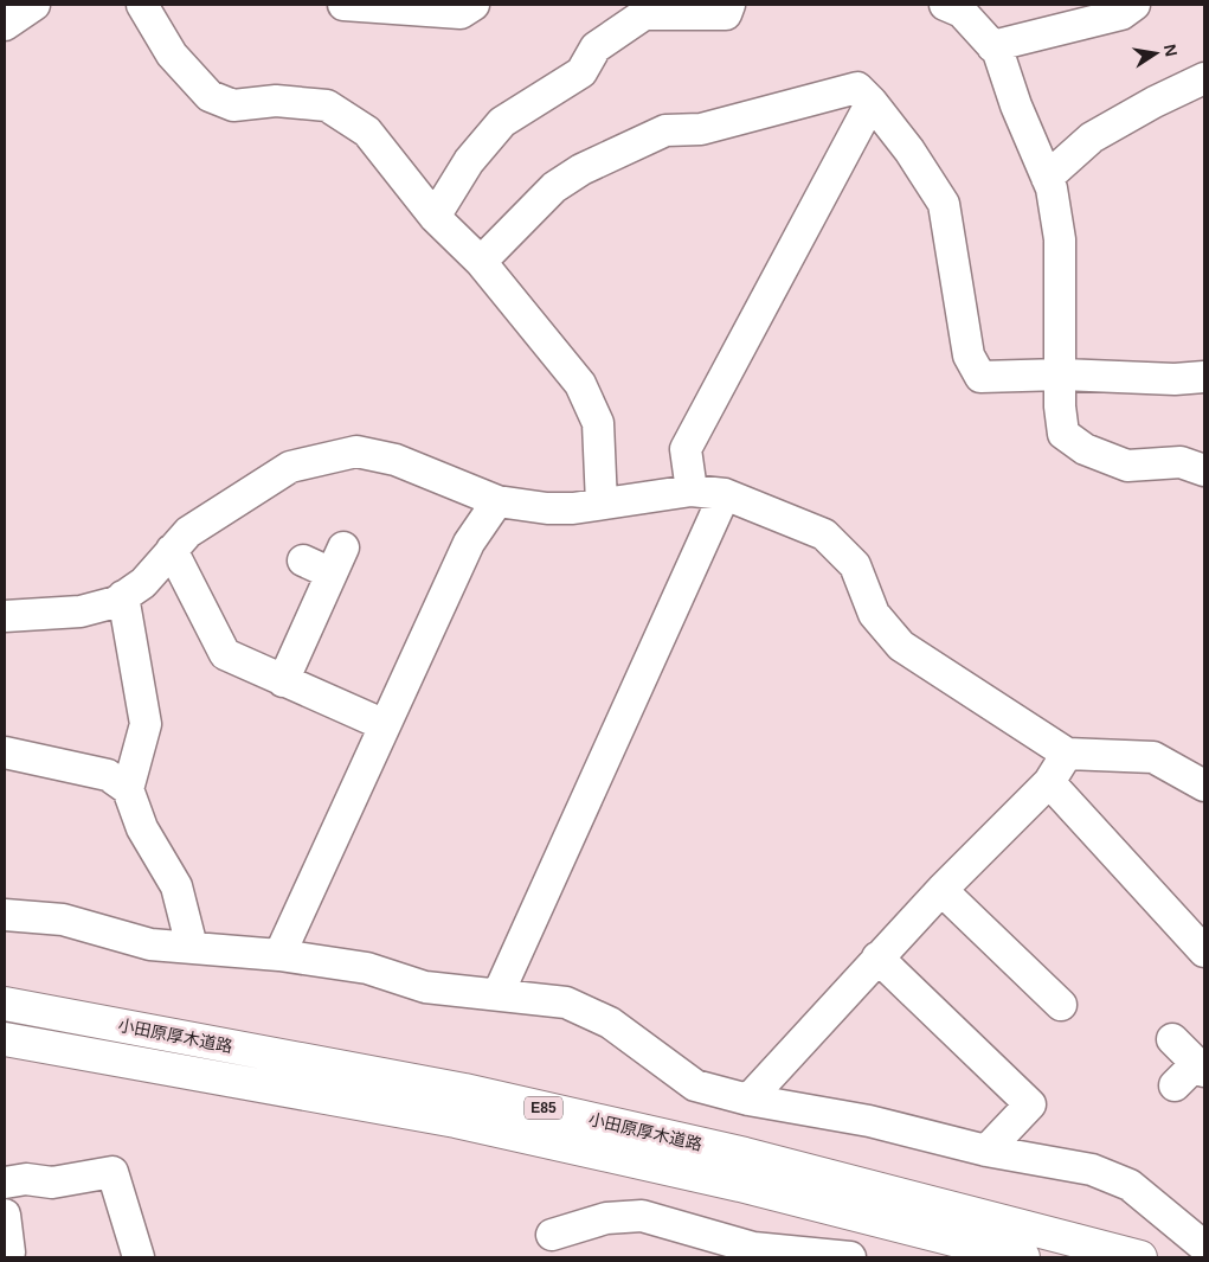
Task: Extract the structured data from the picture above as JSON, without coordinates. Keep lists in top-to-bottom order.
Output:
{
  "streets": {
    "highway": ["小田原厚木道路", "E85"]
  },
  "north": "right"
}
